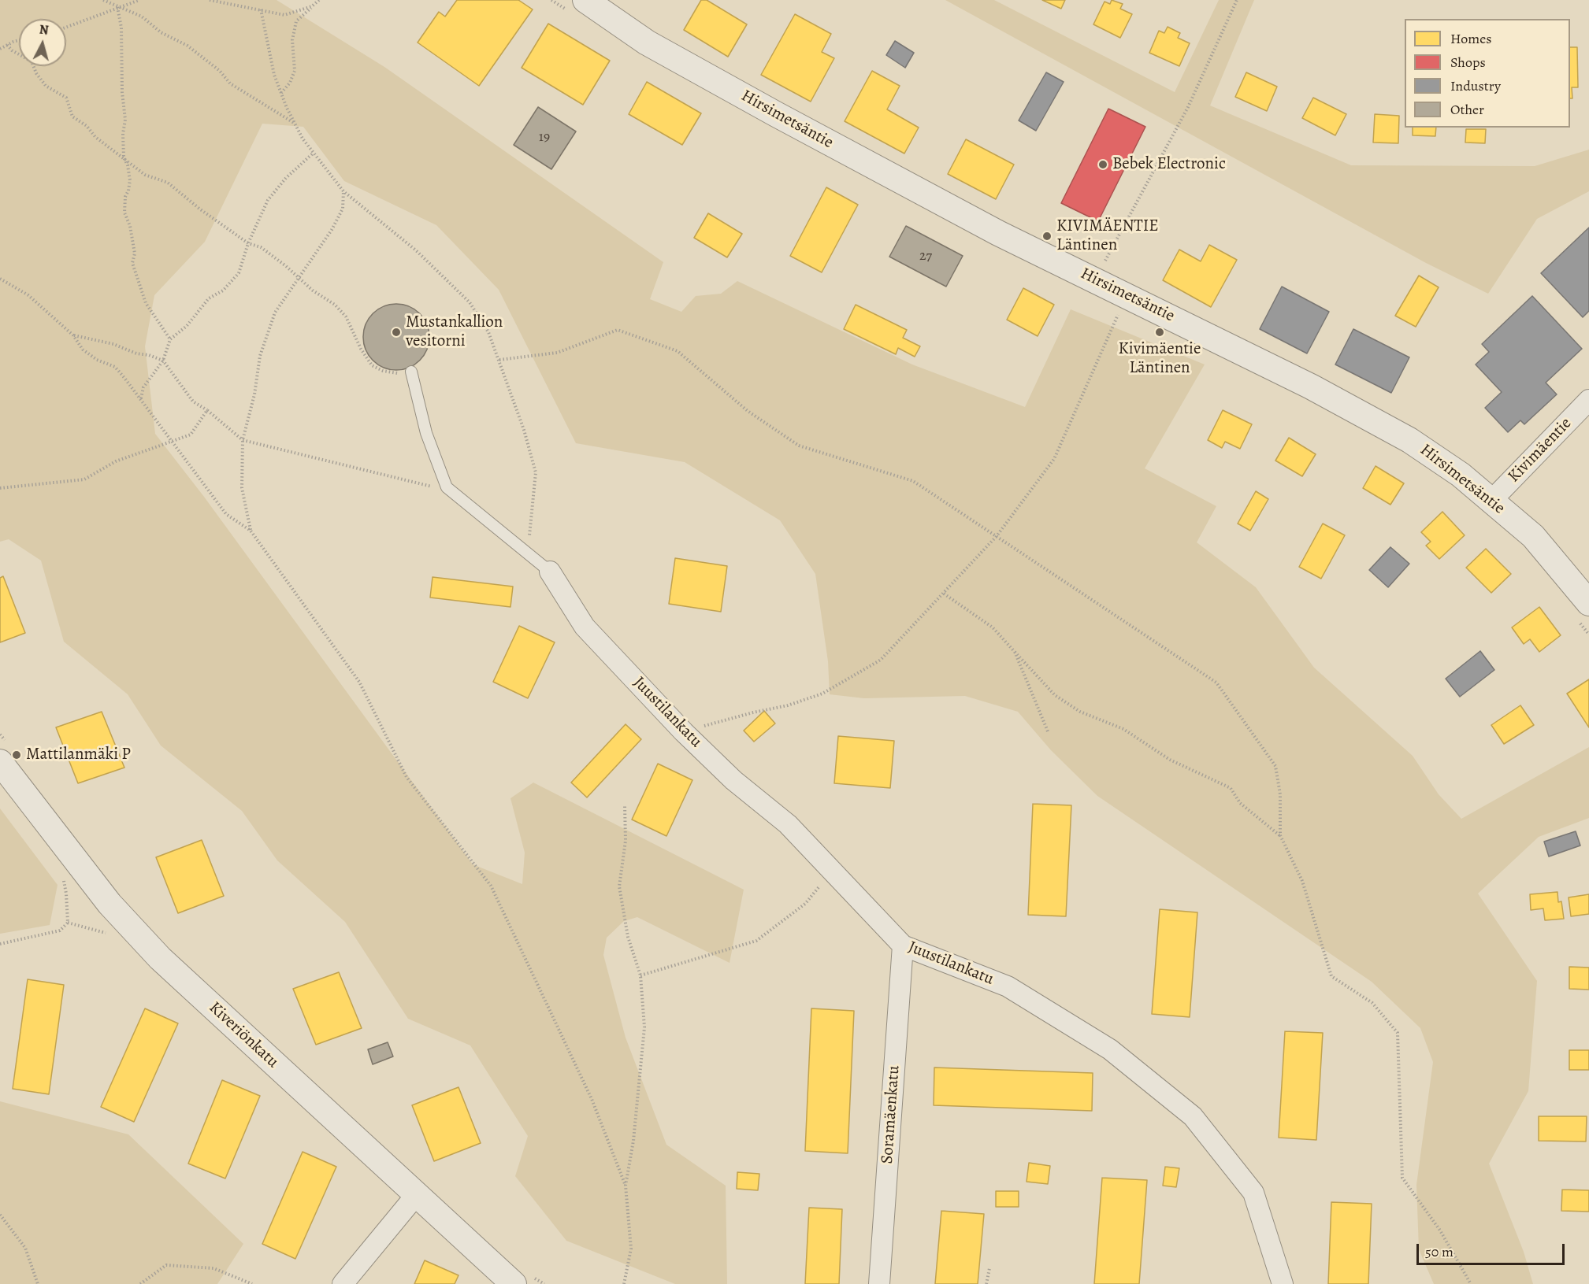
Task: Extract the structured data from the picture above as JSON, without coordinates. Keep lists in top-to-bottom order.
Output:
{
  "streets": {
    "street": [
      "Hirsimetsäntie",
      "Kivimäentie",
      "Juustilankatu",
      "Kiveriönkatu",
      "Soramäenkatu"
    ]
  },
  "crossings": [
    ["Hirsimetsäntie", "Kivimäentie"],
    ["Juustilankatu", "Soramäenkatu"]
  ],
  "places": [
    "Bebek Electronic",
    "KIVIMÄENTIE Läntinen",
    "Mustankallion vesitorni",
    "Kivimäentie Läntinen",
    "Mattilanmäki P"
  ],
  "house_numbers": ["19", "27"],
  "legend": [
    "Homes",
    "Shops",
    "Industry",
    "Other"
  ],
  "scale_bar": "50 m",
  "north": "top"
}
